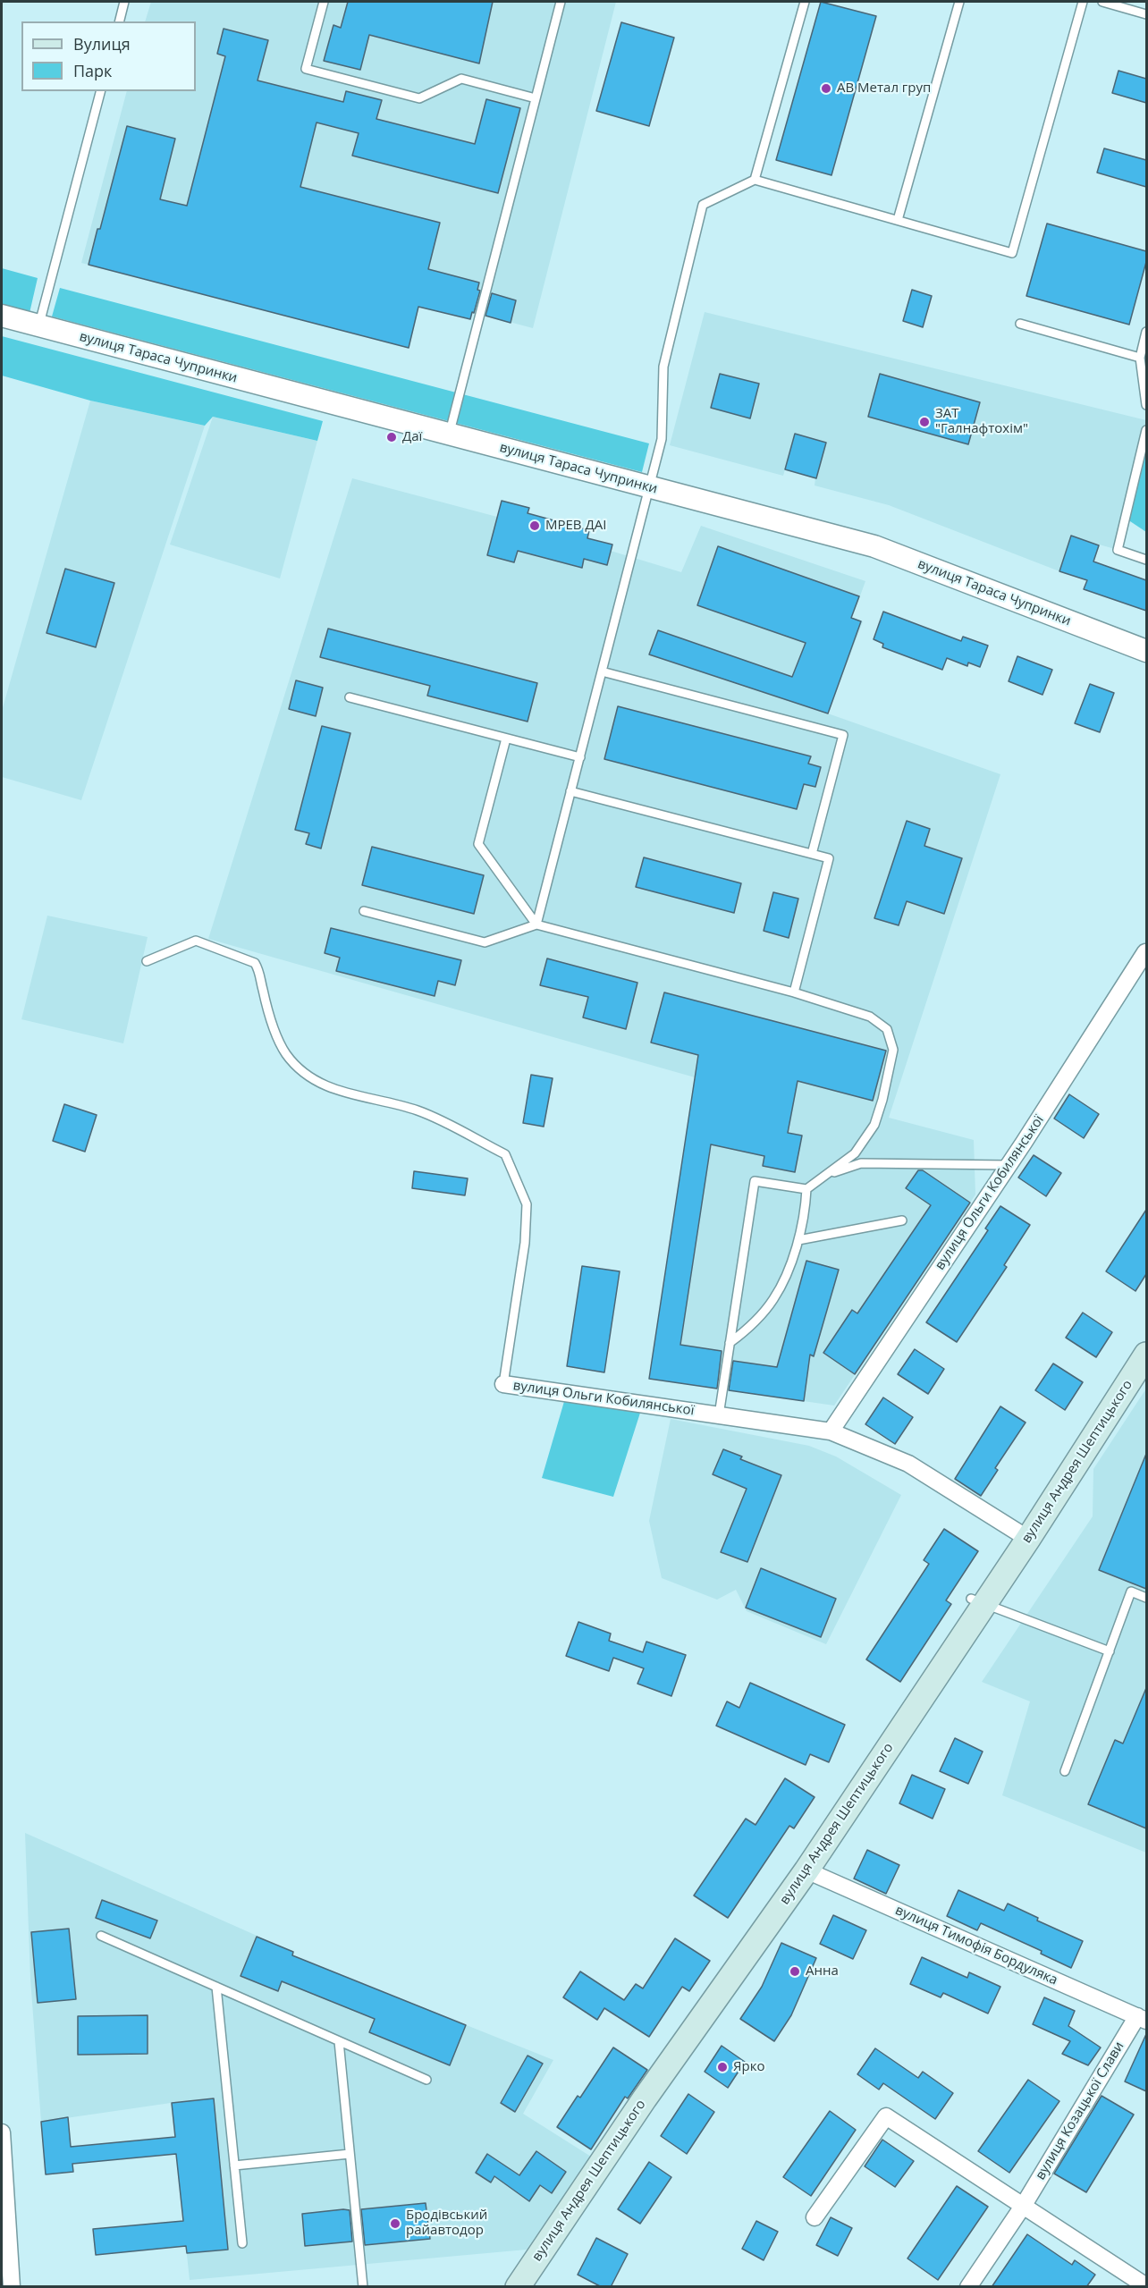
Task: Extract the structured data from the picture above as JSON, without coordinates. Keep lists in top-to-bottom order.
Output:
{
  "streets": {
    "main road": ["вулиця Андрея Шептицького"],
    "street": [
      "вулиця Тараса Чупринки",
      "вулиця Ольги Кобилянської",
      "вулиця Тимофія Бордуляка",
      "вулиця Козацької Слави"
    ]
  },
  "crossings": [
    ["вулиця Ольги Кобилянської", "вулиця Андрея Шептицького"],
    ["вулиця Андрея Шептицького", "вулиця Тимофія Бордуляка"],
    ["вулиця Тимофія Бордуляка", "вулиця Козацької Слави"]
  ],
  "places": [
    "АВ Метал груп",
    "ЗАТ \"Галнафтохім\"",
    "Даї",
    "МРЕВ ДАІ",
    "Анна",
    "Ярко",
    "Бродівський райавтодор"
  ],
  "legend": ["Вулиця", "Парк"]
}
